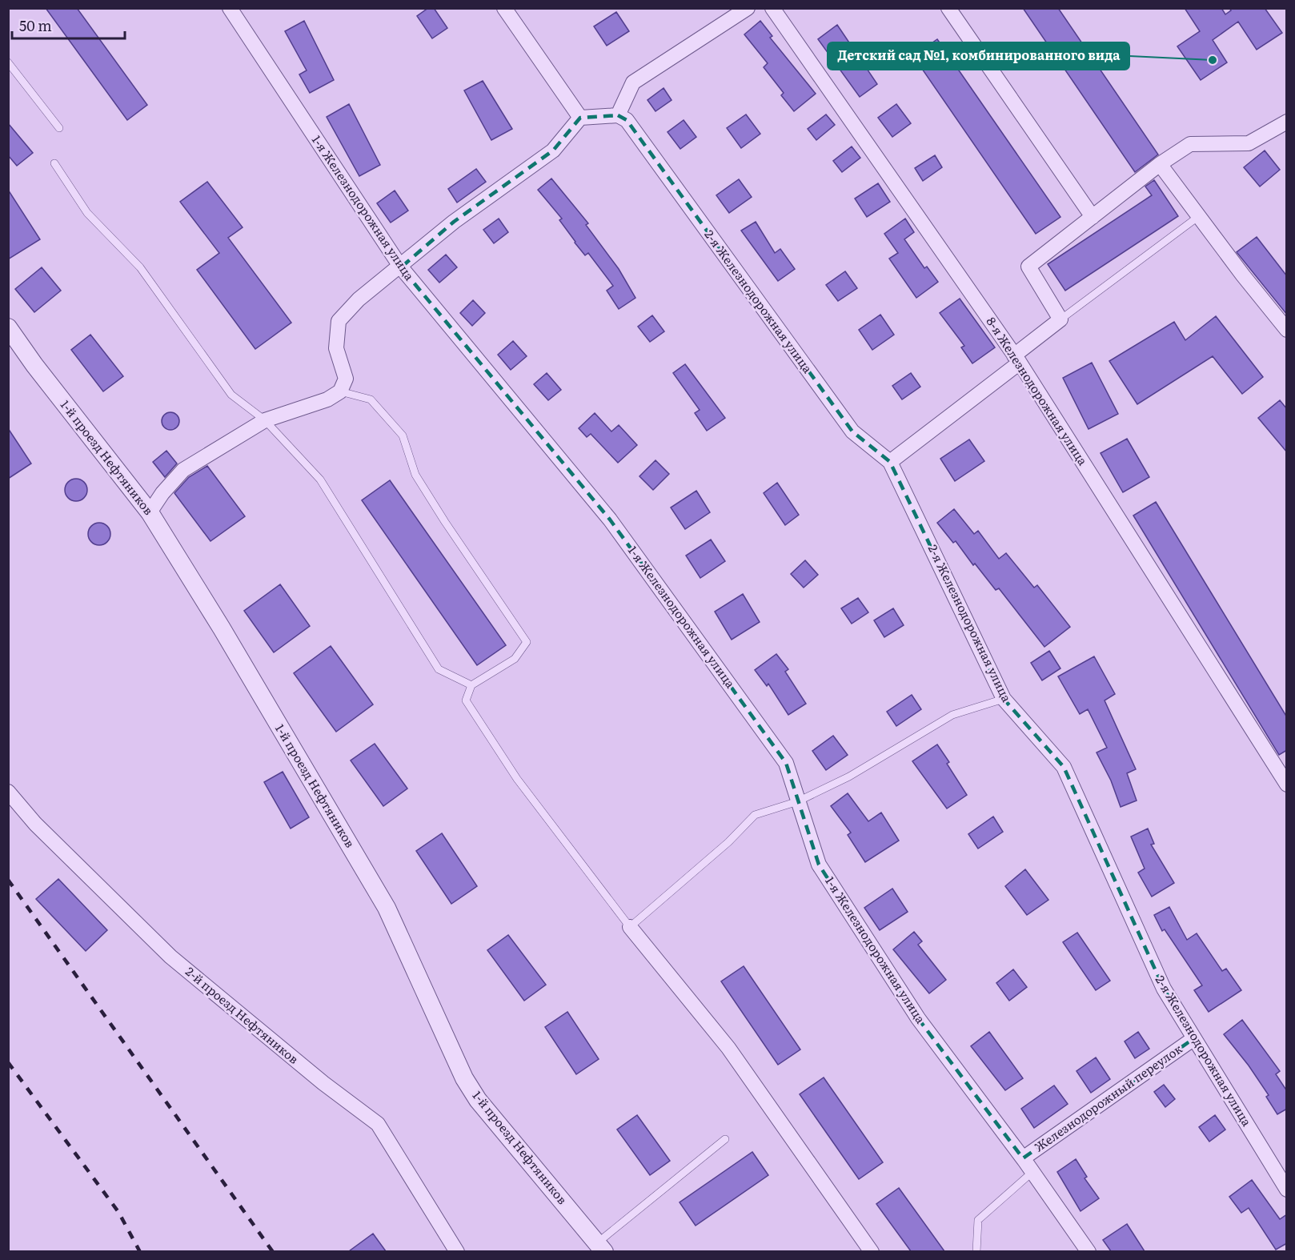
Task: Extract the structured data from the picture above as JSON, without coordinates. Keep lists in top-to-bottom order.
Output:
{
  "streets": {
    "street": [
      "1-я Железнодорожная улица",
      "2-я Железнодорожная улица",
      "8-я Железнодорожная улица",
      "1-й проезд Нефтяников",
      "2-й проезд Нефтяников",
      "Железнодорожный переулок"
    ]
  },
  "crossings": [
    ["1-я Железнодорожная улица", "Железнодорожный переулок"],
    ["2-я Железнодорожная улица", "Железнодорожный переулок"]
  ],
  "places": ["Детский сад №1, комбинированного вида"],
  "scale_bar": "50 m"
}
